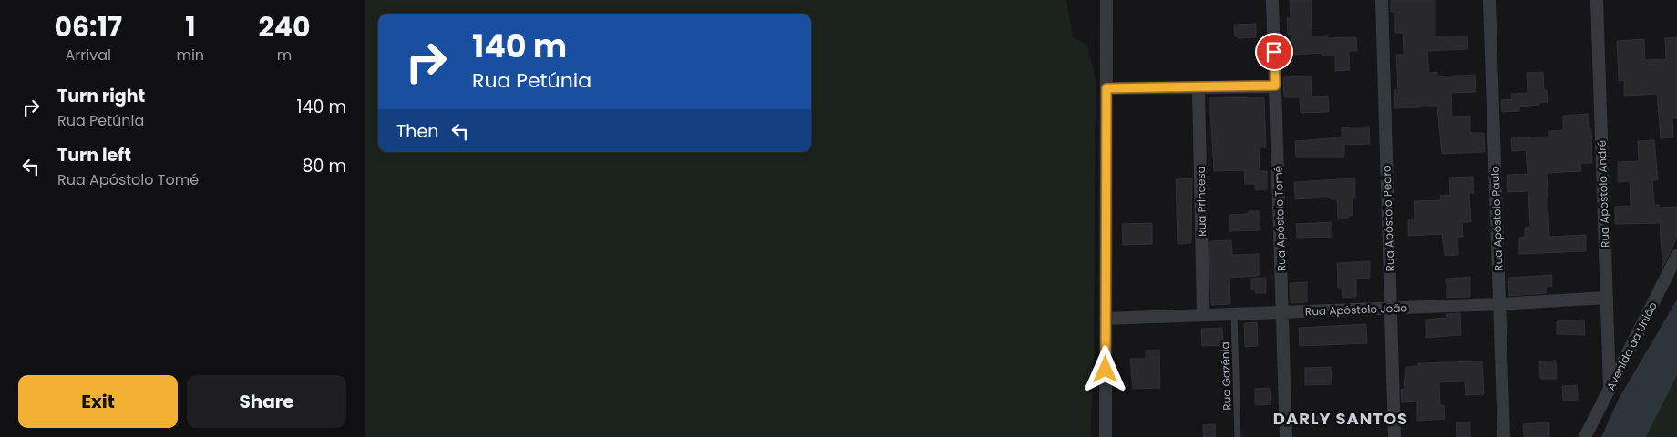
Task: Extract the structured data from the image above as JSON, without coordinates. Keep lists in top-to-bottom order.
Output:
{
  "streets": {
    "street": [
      "Rua Apóstolo André",
      "Rua Princesa",
      "Rua Apóstolo Tomé",
      "Rua Apóstolo Pedro",
      "Rua Apóstolo Paulo",
      "Rua Apóstolo João",
      "Avenida da União"
    ],
    "lane": ["Rua Gazênia"]
  },
  "crossings": [
    ["Rua Apóstolo André", "Rua Apóstolo João"],
    ["Rua Apóstolo André", "Avenida da União"],
    ["Rua Princesa", "Rua Apóstolo João"],
    ["Rua Apóstolo Tomé", "Rua Apóstolo João"],
    ["Rua Apóstolo Pedro", "Rua Apóstolo João"],
    ["Rua Apóstolo Paulo", "Rua Apóstolo João"],
    ["Rua Apóstolo João", "Rua Gazênia"]
  ],
  "districts": ["DARLY SANTOS"],
  "page": {
    "eta": [
      "06:17",
      "Arrival",
      "1",
      "min",
      "240",
      "m"
    ],
    "turn": ["140 m", "Rua Petúnia"],
    "list": [
      {
        "name": "Turn right",
        "note": "Rua Petúnia",
        "value": "140 m"
      },
      {
        "name": "Turn left",
        "note": "Rua Apóstolo Tomé",
        "value": "80 m"
      }
    ],
    "then": "Then",
    "buttons": ["Exit", "Share"]
  }
}
